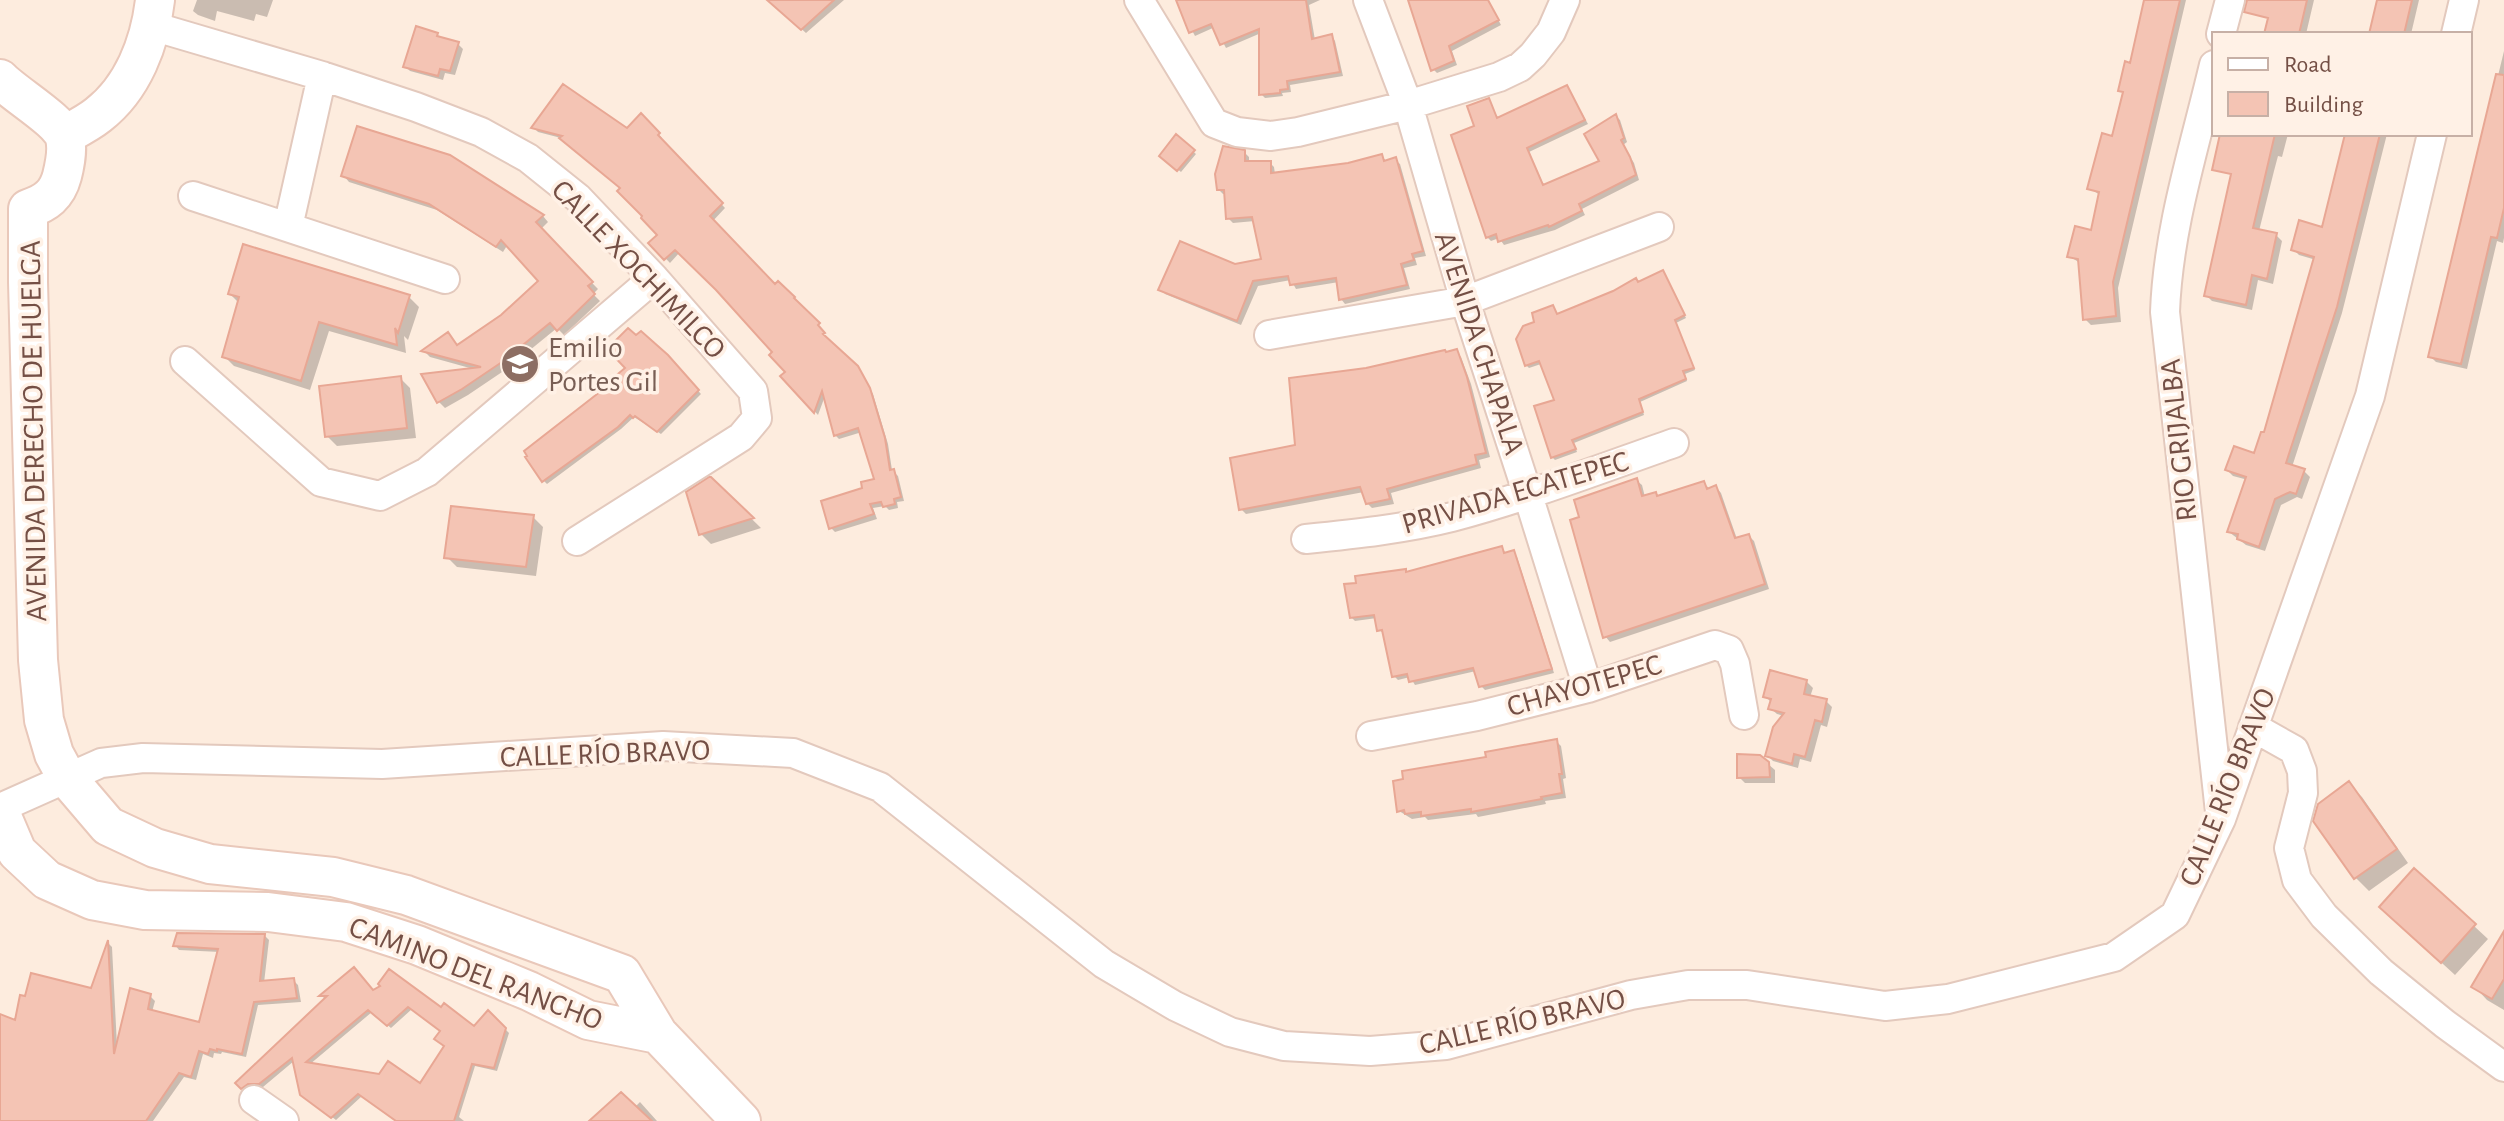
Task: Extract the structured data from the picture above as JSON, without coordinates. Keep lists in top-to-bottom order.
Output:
{
  "streets": {
    "main road": ["AVENIDA DERECHO DE HUELGA", "CAMINO DEL RANCHO"],
    "street": [
      "CALLE XOCHIMILCO",
      "AVENIDA CHAPALA",
      "RIO GRIJALBA",
      "PRIVADA ECATEPEC",
      "CHAYOTEPEC",
      "CALLE RÍO BRAVO"
    ]
  },
  "crossings": [
    ["AVENIDA CHAPALA", "PRIVADA ECATEPEC"],
    ["AVENIDA CHAPALA", "CHAYOTEPEC"],
    ["AVENIDA DERECHO DE HUELGA", "CALLE RÍO BRAVO"],
    ["AVENIDA DERECHO DE HUELGA", "CAMINO DEL RANCHO"],
    ["RIO GRIJALBA", "CALLE RÍO BRAVO"],
    ["CALLE RÍO BRAVO", "CAMINO DEL RANCHO"]
  ],
  "places": {
    "school or university": ["Emilio Portes Gil"]
  },
  "legend": ["Road", "Building"]
}
